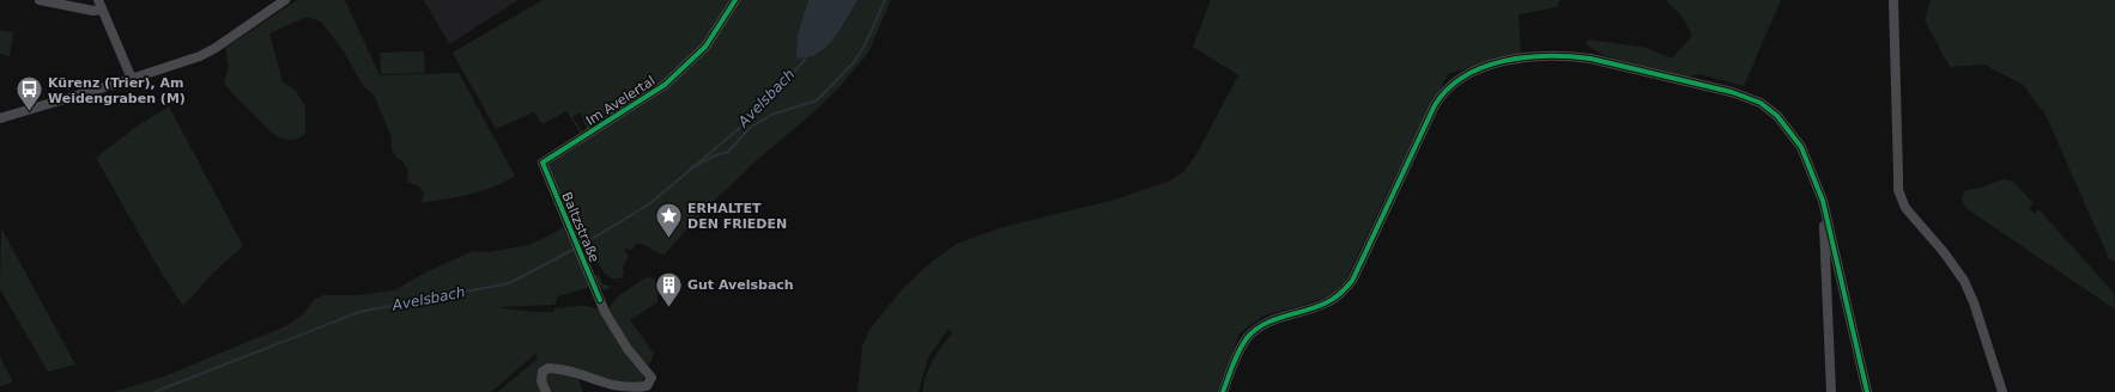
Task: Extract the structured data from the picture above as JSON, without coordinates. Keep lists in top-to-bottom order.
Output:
{
  "streets": {
    "street": ["Im Avelertal", "Baltzstraße"]
  },
  "crossings": [
    ["Im Avelertal", "Baltzstraße"]
  ],
  "water": ["Avelsbach"],
  "places": {
    "bus stop": ["Kürenz (Trier), Am Weidengraben (M)"],
    "place": ["ERHALTET DEN FRIEDEN"],
    "building": ["Gut Avelsbach"]
  }
}
